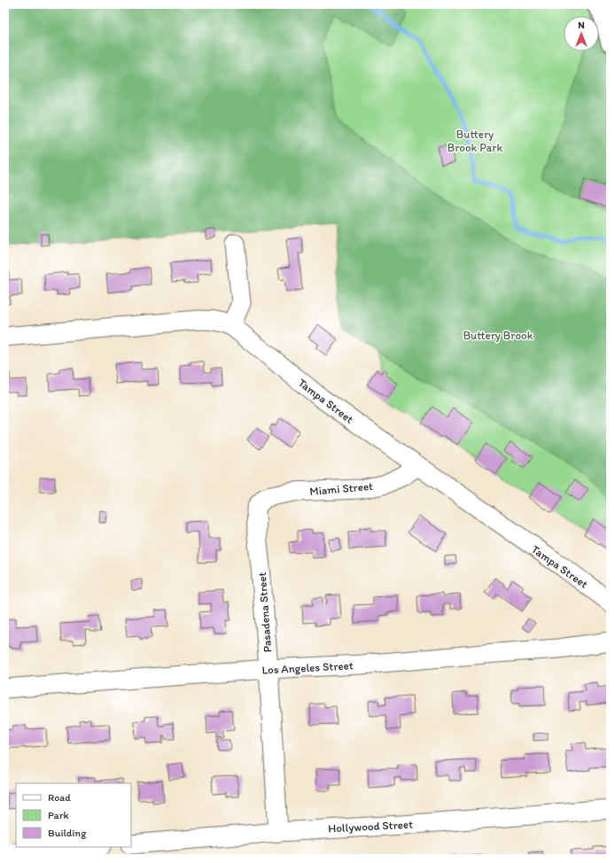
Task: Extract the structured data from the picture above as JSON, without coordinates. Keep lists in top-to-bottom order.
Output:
{
  "streets": {
    "street": [
      "Tampa Street",
      "Miami Street",
      "Pasadena Street",
      "Los Angeles Street",
      "Hollywood Street"
    ]
  },
  "crossings": [
    ["Tampa Street", "Miami Street"],
    ["Miami Street", "Pasadena Street"],
    ["Pasadena Street", "Los Angeles Street"],
    ["Pasadena Street", "Hollywood Street"]
  ],
  "parks": ["Buttery Brook Park", "Buttery Brook"],
  "legend": ["Road", "Park", "Building"],
  "north": "top"
}
